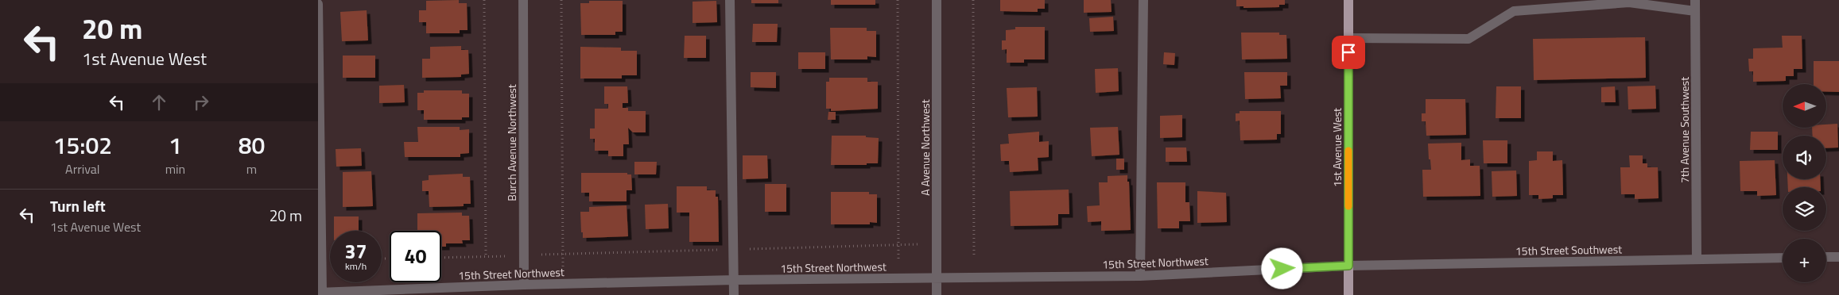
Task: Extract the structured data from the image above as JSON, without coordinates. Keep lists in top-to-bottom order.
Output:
{
  "streets": {
    "main road": ["1st Avenue West"],
    "street": [
      "7th Avenue Southwest",
      "Burch Avenue Northwest",
      "A Avenue Northwest",
      "15th Street Southwest",
      "15th Street Northwest"
    ]
  },
  "crossings": [
    ["7th Avenue Southwest", "15th Street Southwest"],
    ["Burch Avenue Northwest", "15th Street Northwest"],
    ["A Avenue Northwest", "15th Street Northwest"],
    ["1st Avenue West", "15th Street Southwest"],
    ["1st Avenue West", "15th Street Northwest"],
    ["15th Street Southwest", "15th Street Northwest"]
  ],
  "north": "left",
  "page": {
    "turn": ["20 m", "1st Avenue West"],
    "map_buttons": "+",
    "eta": [
      "15:02",
      "Arrival",
      "1",
      "min",
      "80",
      "m"
    ],
    "list": [
      {
        "name": "Turn left",
        "note": "1st Avenue West",
        "value": "20 m"
      }
    ],
    "speed": "37 km/h",
    "limit": "40"
  }
}
